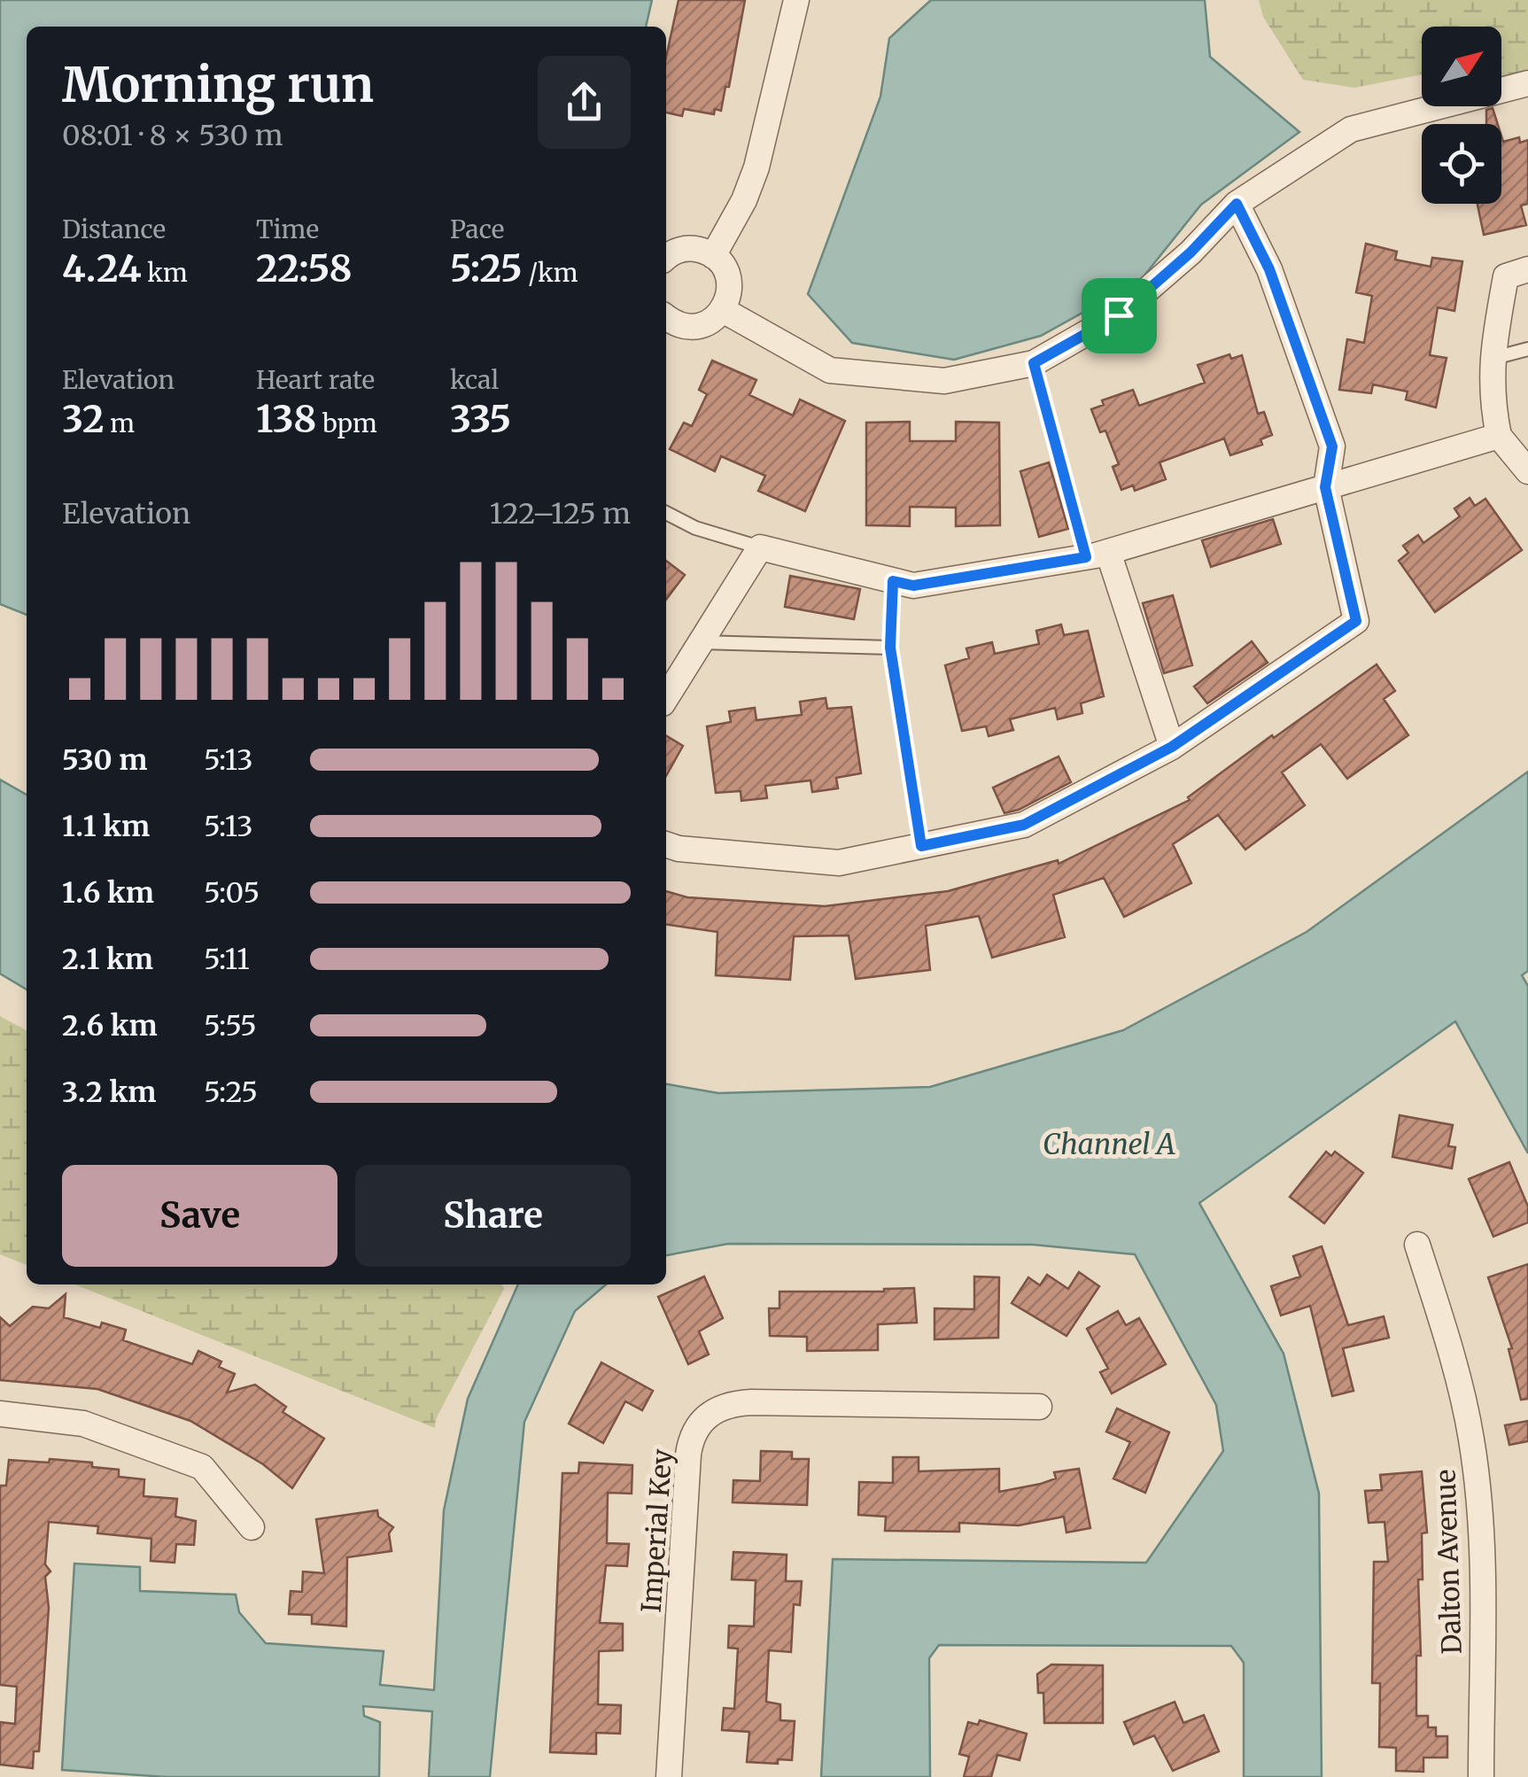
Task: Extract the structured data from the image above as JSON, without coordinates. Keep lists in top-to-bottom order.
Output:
{
  "streets": {
    "street": ["Imperial Key", "Dalton Avenue"]
  },
  "water": ["Channel A"],
  "north": "top right",
  "page": {
    "heading": ["Morning run", "08:01 · 8 × 530 m"],
    "stats": [
      ["Distance", "4.24 km"],
      ["Time", "22:58"],
      ["Pace", "5:25 /km"],
      ["Elevation", "32 m"],
      ["Heart rate", "138 bpm"],
      ["kcal", "335"]
    ],
    "chart": ["Elevation", "122–125 m"],
    "list": [
      {
        "name": "530 m",
        "note": "5:13"
      },
      {
        "name": "1.1 km",
        "note": "5:13"
      },
      {
        "name": "1.6 km",
        "note": "5:05"
      },
      {
        "name": "2.1 km",
        "note": "5:11"
      },
      {
        "name": "2.6 km",
        "note": "5:55"
      },
      {
        "name": "3.2 km",
        "note": "5:25"
      }
    ],
    "buttons": ["Save", "Share"]
  }
}
